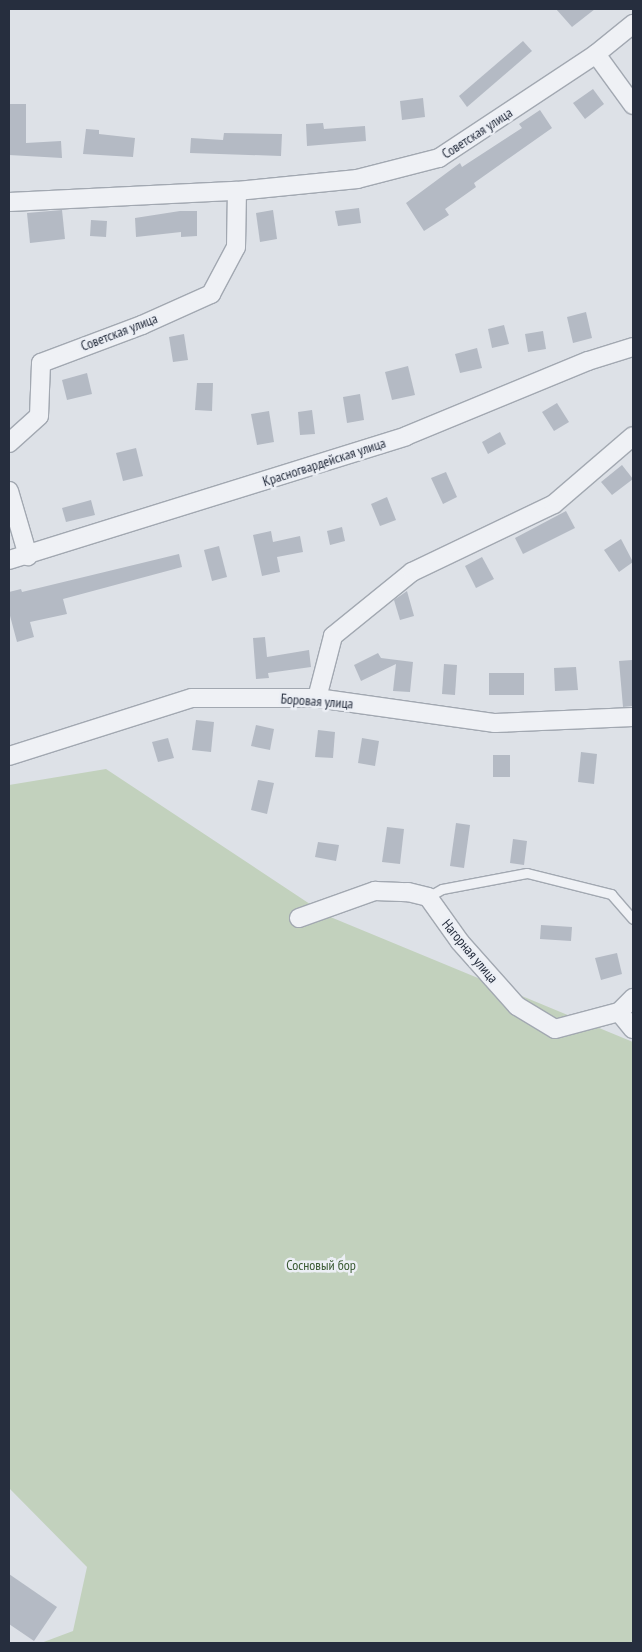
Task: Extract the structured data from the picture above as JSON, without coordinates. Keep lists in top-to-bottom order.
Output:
{
  "streets": {
    "street": [
      "Советская улица",
      "Красногвардейская улица",
      "Боровая улица",
      "Нагорная улица"
    ]
  },
  "parks": ["Сосновый бор"]
}
